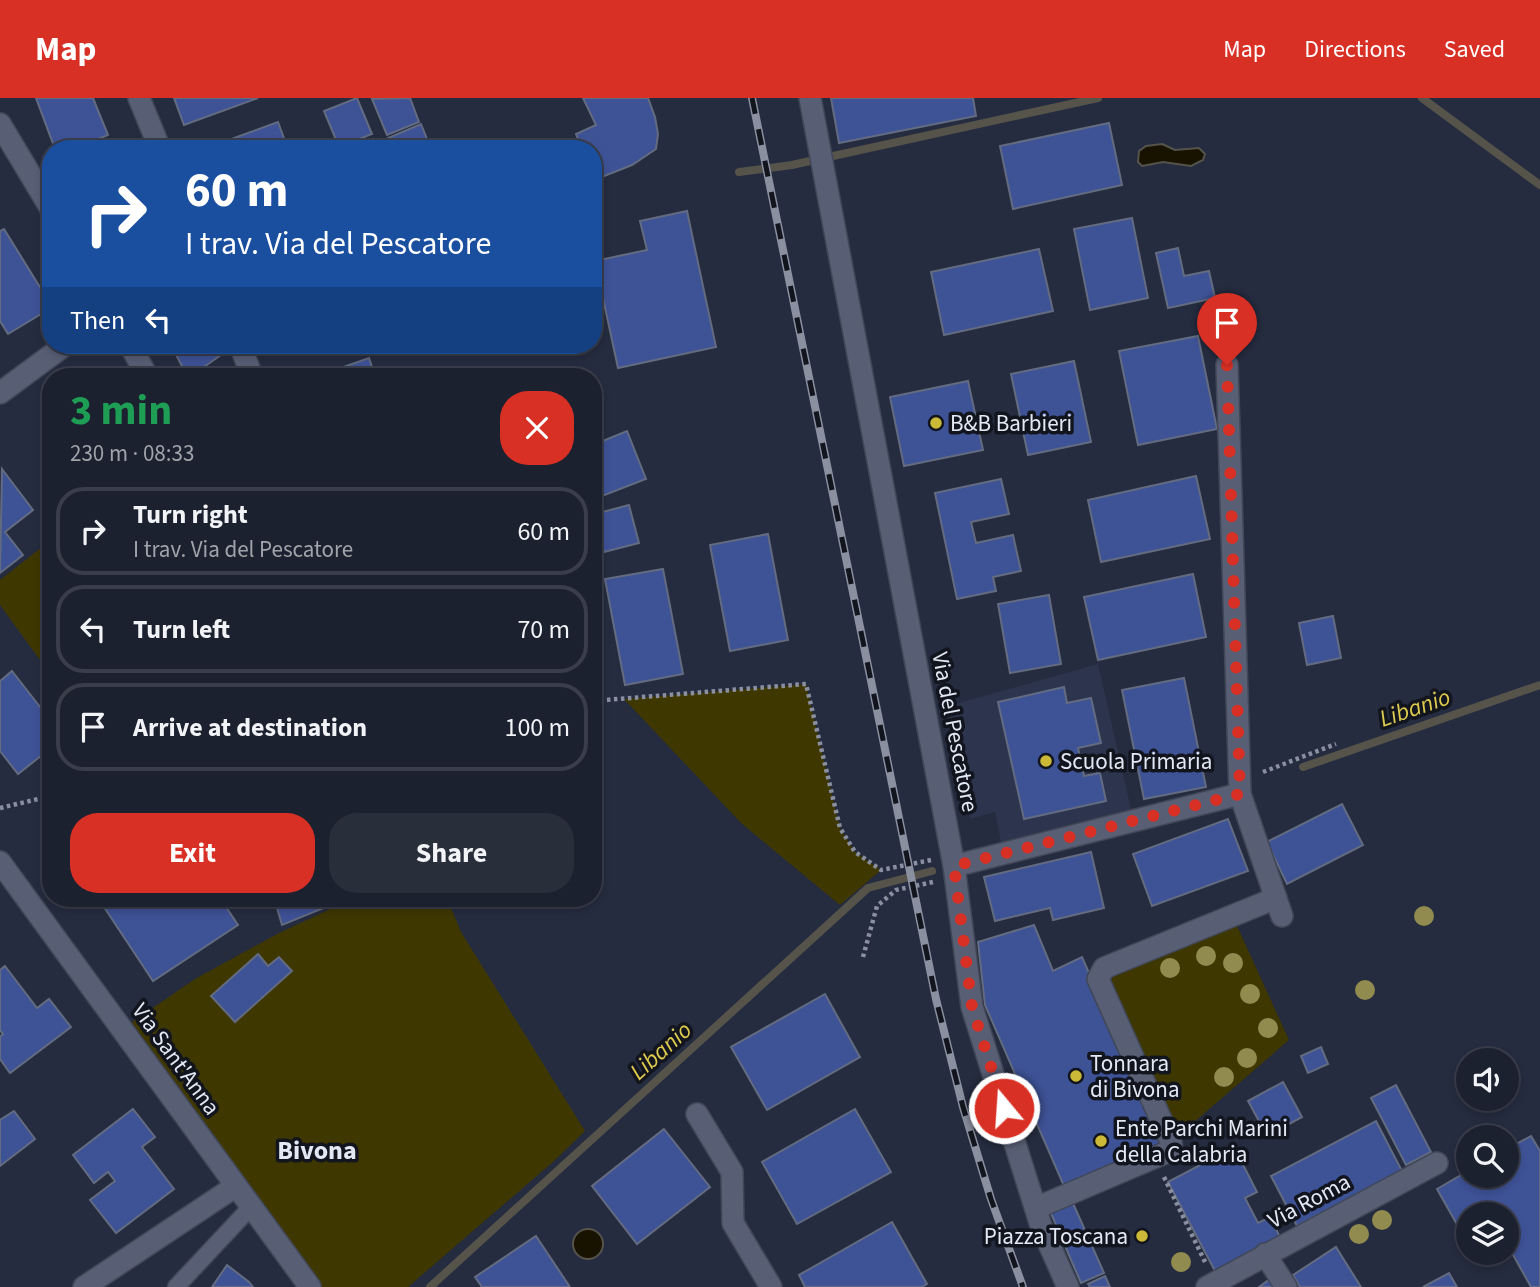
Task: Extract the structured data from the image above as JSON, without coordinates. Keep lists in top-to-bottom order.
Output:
{
  "streets": {
    "street": ["Via del Pescatore", "Via Sant'Anna", "Via Roma"]
  },
  "districts": ["Bivona"],
  "water": ["Libanio"],
  "places": [
    "B&B Barbieri",
    "Scuola Primaria",
    "Tonnara di Bivona",
    "Ente Parchi Marini della Calabria",
    "Piazza Toscana"
  ],
  "page": {
    "header": "Map",
    "nav": ["Map", "Directions", "Saved"],
    "turn": ["60 m", "I trav. Via del Pescatore"],
    "then": "Then",
    "heading": ["3 min", "230 m · 08:33"],
    "list": [
      {
        "name": "Turn right",
        "note": "I trav. Via del Pescatore",
        "value": "60 m"
      },
      {
        "name": "Turn left",
        "value": "70 m"
      },
      {
        "name": "Arrive at destination",
        "value": "100 m"
      }
    ],
    "buttons": ["Exit", "Share"]
  }
}
